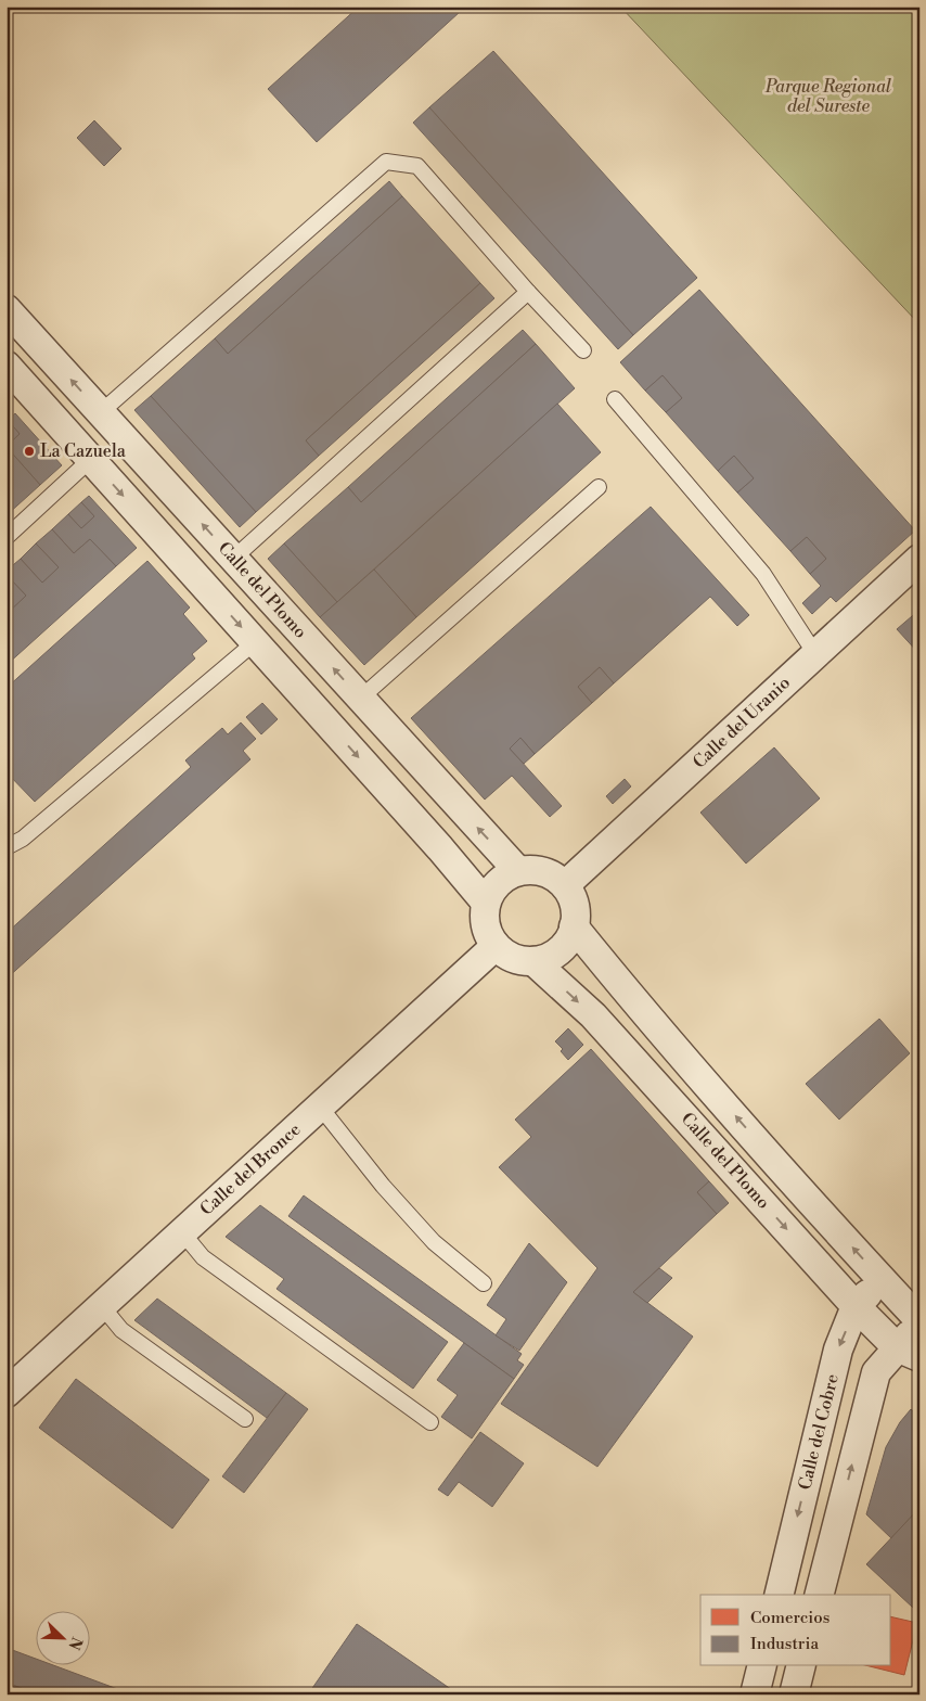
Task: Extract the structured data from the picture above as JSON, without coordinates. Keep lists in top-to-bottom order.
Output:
{
  "streets": {
    "street": [
      "Calle del Plomo",
      "Calle del Uranio",
      "Calle del Bronce",
      "Calle del Cobre"
    ]
  },
  "crossings": [
    ["Calle del Plomo", "Calle del Uranio"],
    ["Calle del Plomo", "Calle del Bronce"],
    ["Calle del Plomo", "Calle del Cobre"],
    ["Calle del Uranio", "Calle del Bronce"]
  ],
  "parks": ["Parque Regional del Sureste"],
  "places": ["La Cazuela"],
  "legend": ["Comercios", "Industria"],
  "north": "bottom right"
}
